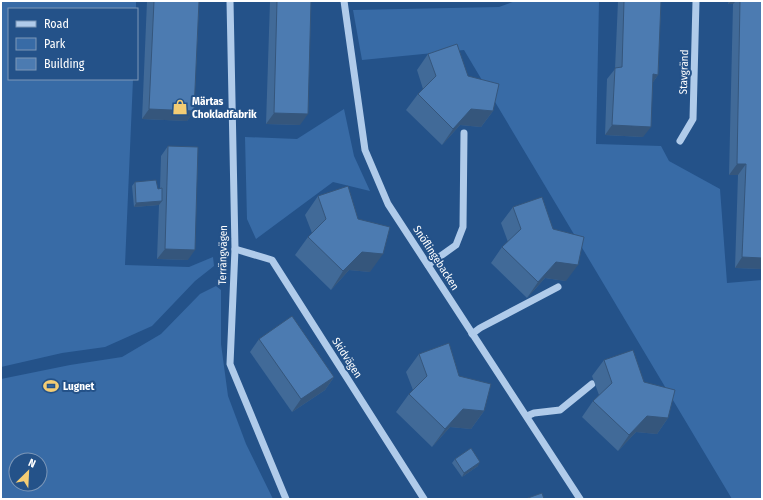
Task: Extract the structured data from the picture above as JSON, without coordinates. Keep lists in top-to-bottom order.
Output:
{
  "streets": {
    "street": [
      "Stavgränd",
      "Terrängvägen",
      "Snöflingebacken",
      "Skidvägen"
    ]
  },
  "crossings": [
    ["Terrängvägen", "Skidvägen"]
  ],
  "places": {
    "shop": ["Märtas Chokladfabrik"],
    "sports": ["Lugnet"]
  },
  "legend": ["Road", "Park", "Building"],
  "north": "top right"
}
